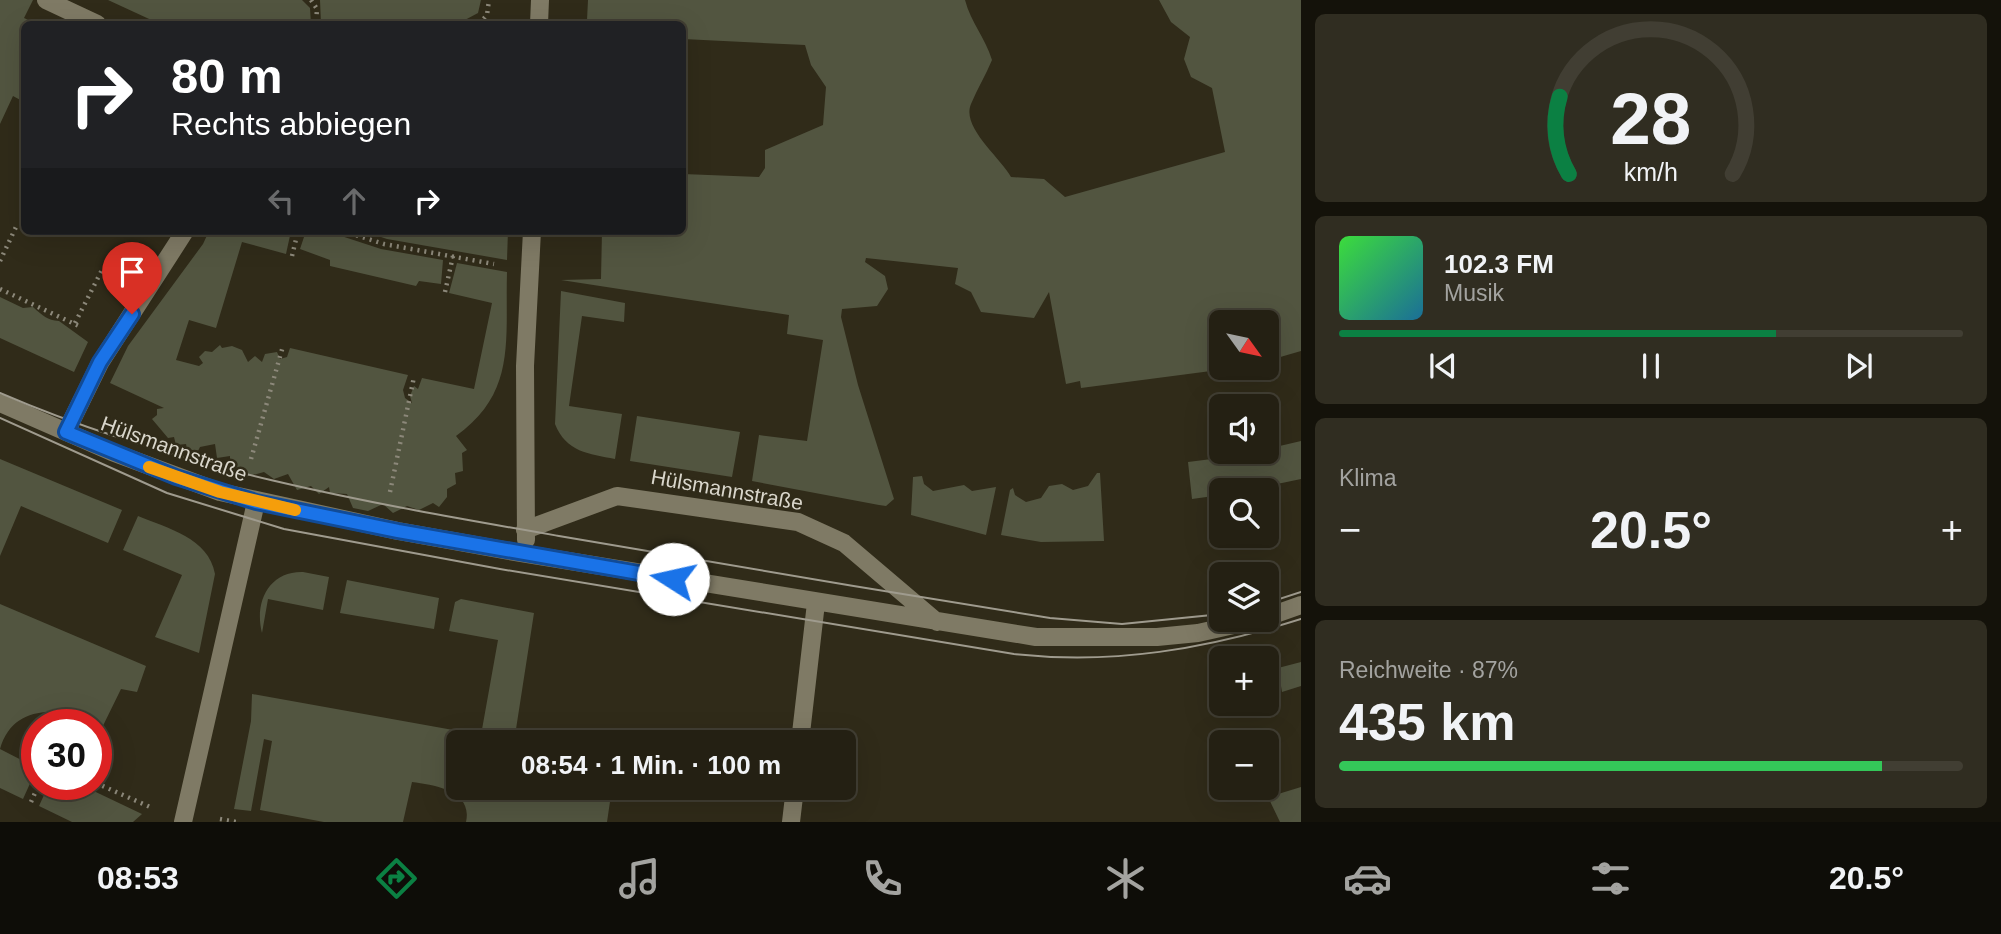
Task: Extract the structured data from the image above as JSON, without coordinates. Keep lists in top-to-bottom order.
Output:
{
  "streets": {
    "street": ["Hülsmannstraße"]
  },
  "north": "bottom right",
  "page": {
    "turn": ["80 m", "Rechts abbiegen"],
    "song": ["102.3 FM", "Musik"],
    "map_buttons": ["+", "−"],
    "tile": [
      "Klima",
      ["Reichweite · 87%", "435 km"]
    ],
    "heat": ["−", "20.5°", "+"],
    "limit": "30",
    "trip": "08:54 · 1 Min. · 100 m",
    "tabs": ["08:53", "20.5°"],
    "gauge": ["28", "km/h"]
  }
}
